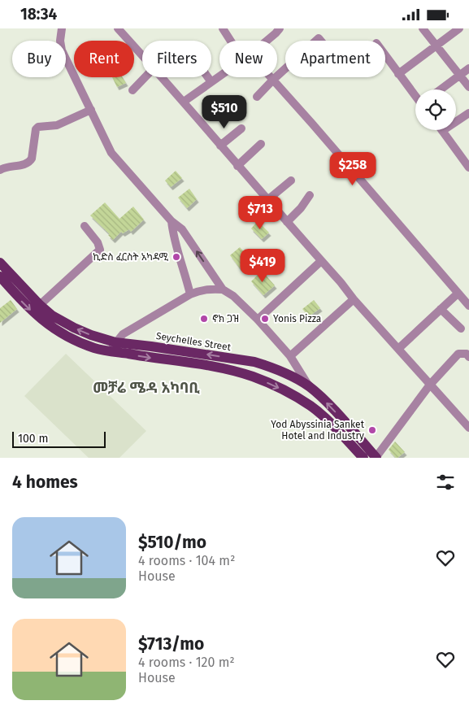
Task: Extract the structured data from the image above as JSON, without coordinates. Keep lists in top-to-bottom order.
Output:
{
  "streets": {
    "main road": ["Seychelles Street"]
  },
  "districts": ["መቻሬ ሜዳ አካባቢ"],
  "places": [
    "ኪድስ ፈርስት አካዳሚ",
    "ኖክ ጋዝ",
    "Yonis Pizza",
    "Yod Abyssinia Sanket Hotel and Industry"
  ],
  "scale_bar": "100 m",
  "page": {
    "status": "18:34",
    "chip": [
      "Buy",
      "Rent",
      "Filters",
      "New",
      "Apartment"
    ],
    "price": [
      "$510",
      "$258",
      "$713",
      "$419"
    ],
    "scale": "100 m",
    "heading": "4 homes",
    "list": [
      {
        "name": "$510/mo",
        "note": "4 rooms · 104 m² · House"
      },
      {
        "name": "$713/mo",
        "note": "4 rooms · 120 m² · House"
      }
    ]
  }
}
